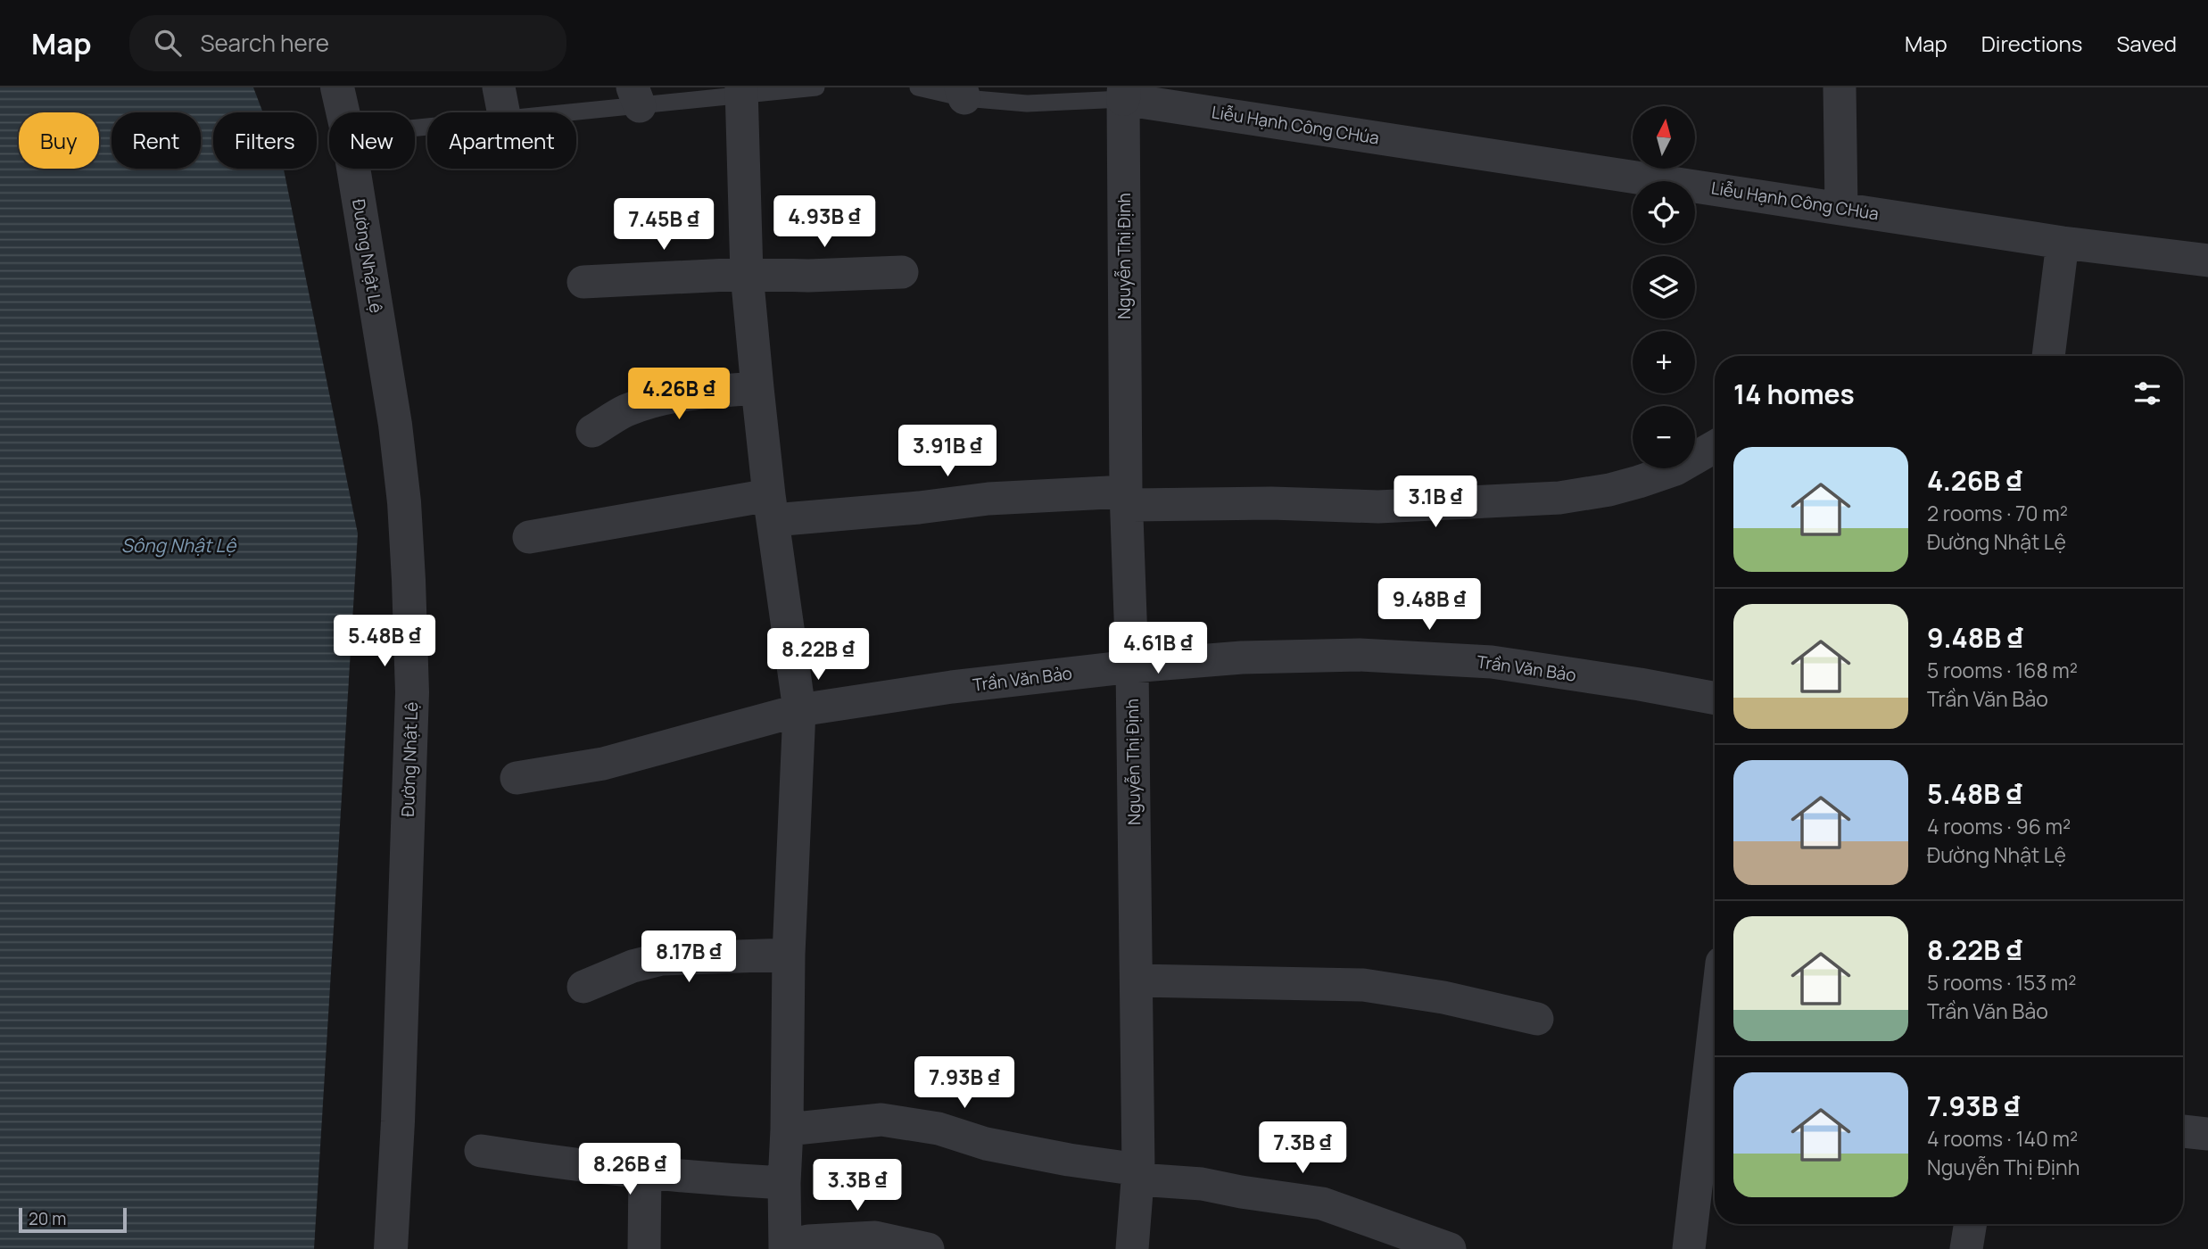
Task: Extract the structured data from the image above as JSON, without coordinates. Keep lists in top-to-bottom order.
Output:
{
  "streets": {
    "street": [
      "Liễu Hạnh Công CHúa",
      "Đường Nhật Lệ",
      "Nguyễn Thị Định",
      "Trần Văn Bảo"
    ]
  },
  "crossings": [
    ["Liễu Hạnh Công CHúa", "Nguyễn Thị Định"],
    ["Nguyễn Thị Định", "Trần Văn Bảo"]
  ],
  "water": ["Sông Nhật Lệ"],
  "scale_bar": "20 m",
  "north": "top",
  "page": {
    "header": "Map",
    "search": "Search here",
    "nav": ["Map", "Directions", "Saved"],
    "map_buttons": ["+", "−"],
    "chip": [
      "Buy",
      "Rent",
      "Filters",
      "New",
      "Apartment"
    ],
    "price": [
      "4.93B ₫",
      "7.45B ₫",
      "4.26B ₫",
      "3.91B ₫",
      "3.1B ₫",
      "9.48B ₫",
      "5.48B ₫",
      "4.61B ₫",
      "8.22B ₫",
      "8.17B ₫",
      "7.93B ₫",
      "7.3B ₫",
      "8.26B ₫",
      "3.3B ₫"
    ],
    "heading": "14 homes",
    "list": [
      {
        "name": "4.26B ₫",
        "note": "2 rooms · 70 m² · Đường Nhật Lệ"
      },
      {
        "name": "9.48B ₫",
        "note": "5 rooms · 168 m² · Trần Văn Bảo"
      },
      {
        "name": "5.48B ₫",
        "note": "4 rooms · 96 m² · Đường Nhật Lệ"
      },
      {
        "name": "8.22B ₫",
        "note": "5 rooms · 153 m² · Trần Văn Bảo"
      },
      {
        "name": "7.93B ₫",
        "note": "4 rooms · 140 m² · Nguyễn Thị Định"
      }
    ],
    "scale": "20 m"
  }
}
